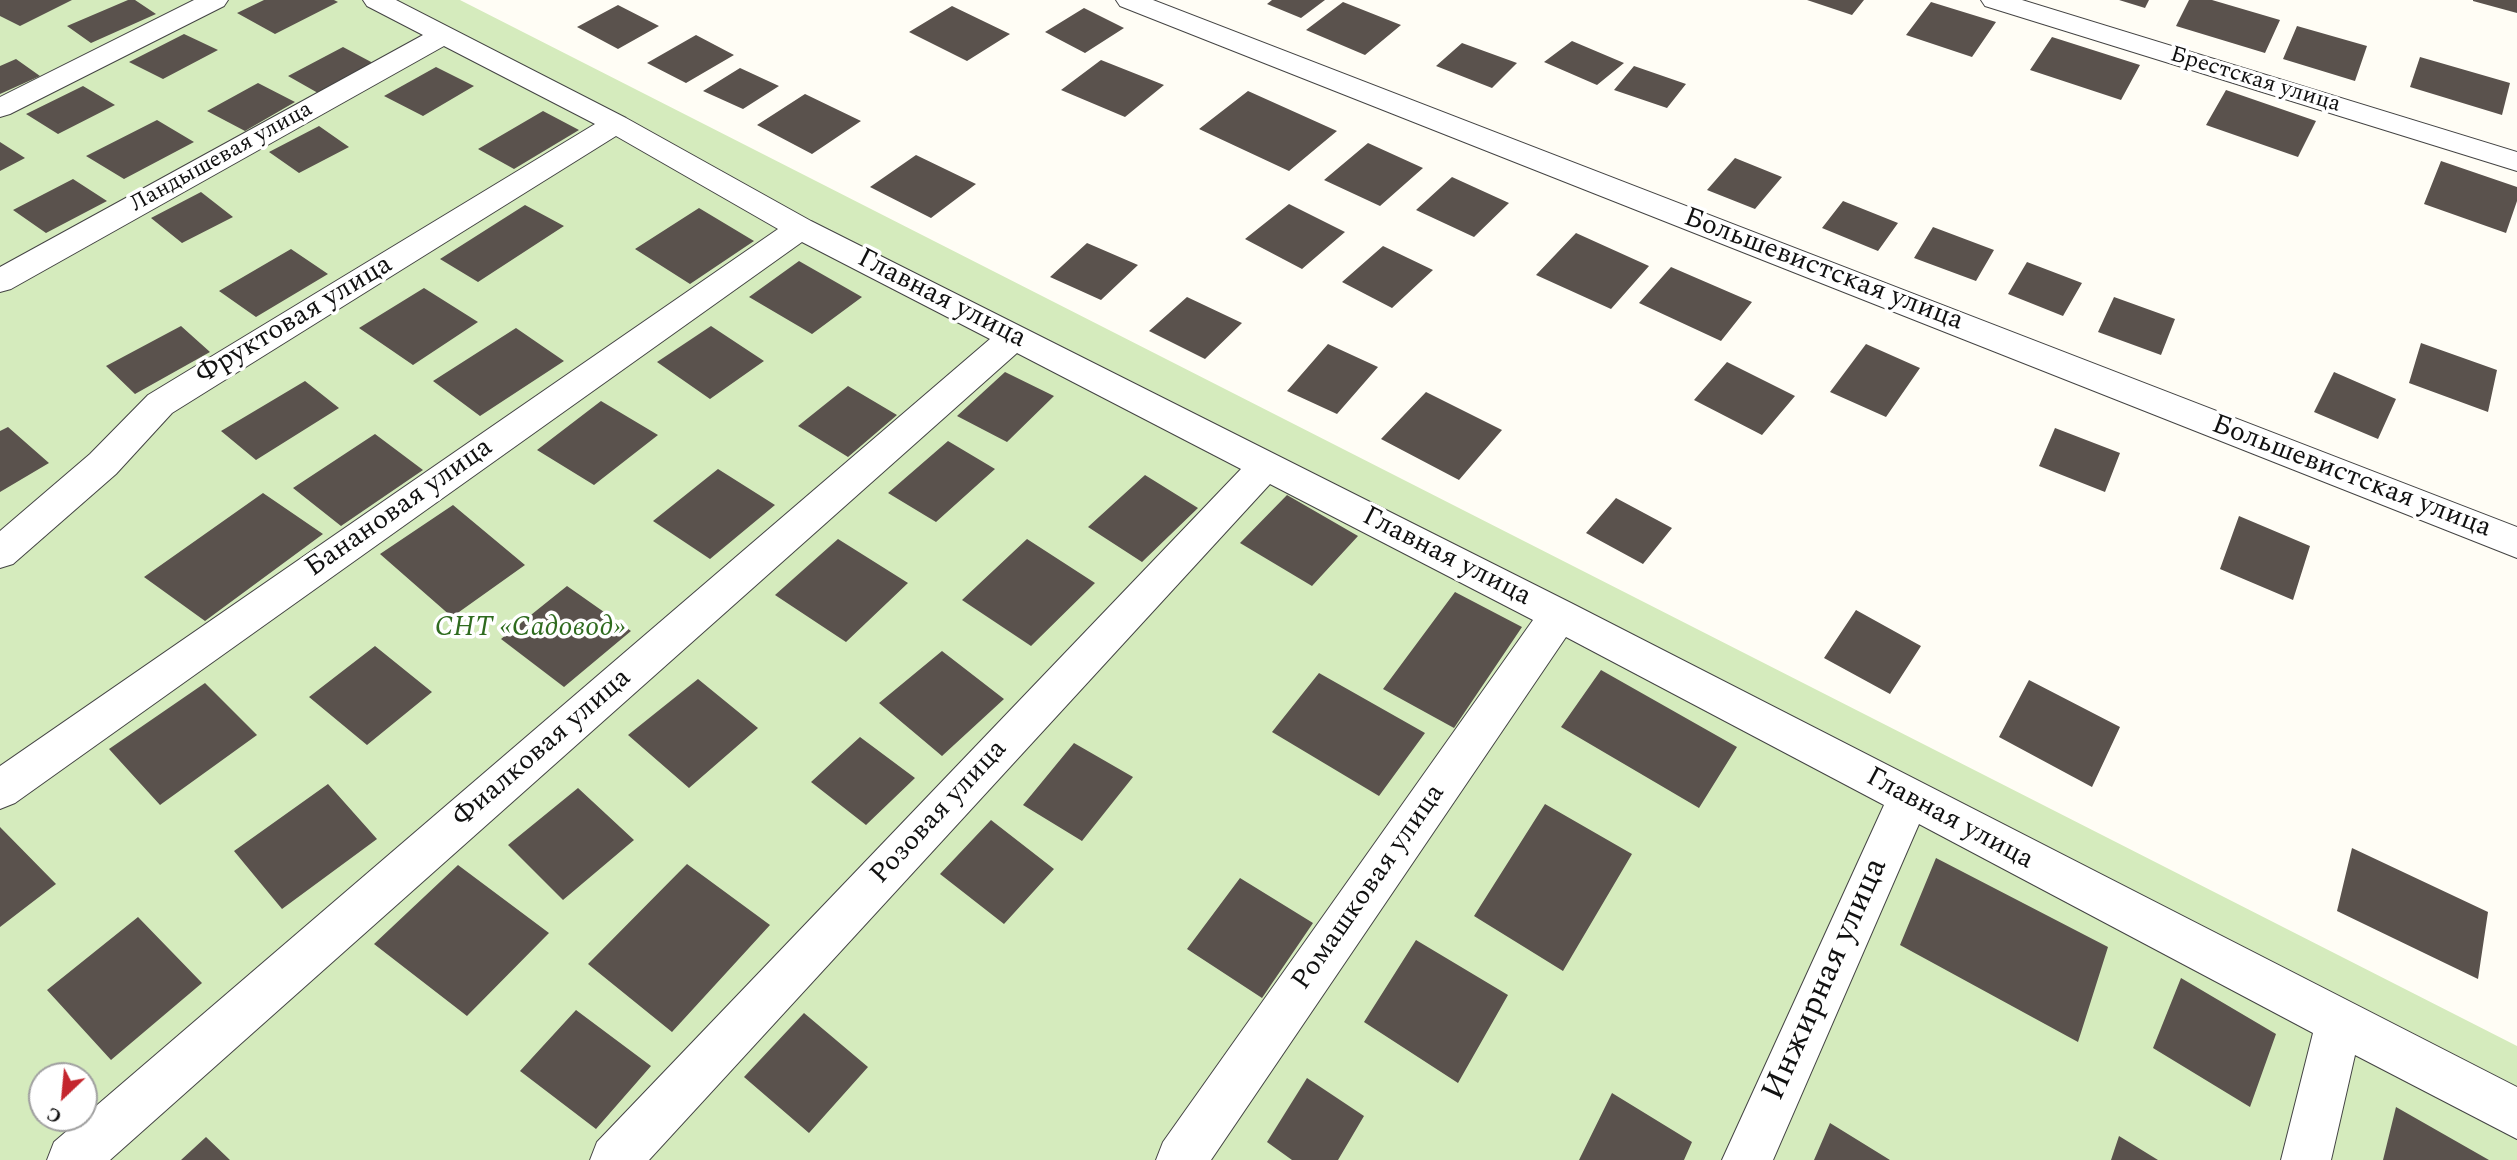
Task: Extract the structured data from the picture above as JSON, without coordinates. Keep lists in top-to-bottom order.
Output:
{
  "streets": {
    "street": [
      "Брестская улица",
      "Ландышевая улица",
      "Большевистская улица",
      "Главная улица",
      "Фруктовая улица",
      "Банановая улица",
      "Фиалковая улица",
      "Розовая улица",
      "Ромашковая улица",
      "Инжирная улица"
    ]
  },
  "crossings": [
    ["Ландышевая улица", "Главная улица"],
    ["Главная улица", "Фруктовая улица"],
    ["Главная улица", "Банановая улица"],
    ["Главная улица", "Фиалковая улица"],
    ["Главная улица", "Розовая улица"],
    ["Главная улица", "Ромашковая улица"],
    ["Главная улица", "Инжирная улица"]
  ],
  "parks": ["СНТ «Садовод»"],
  "north": "bottom left"
}
